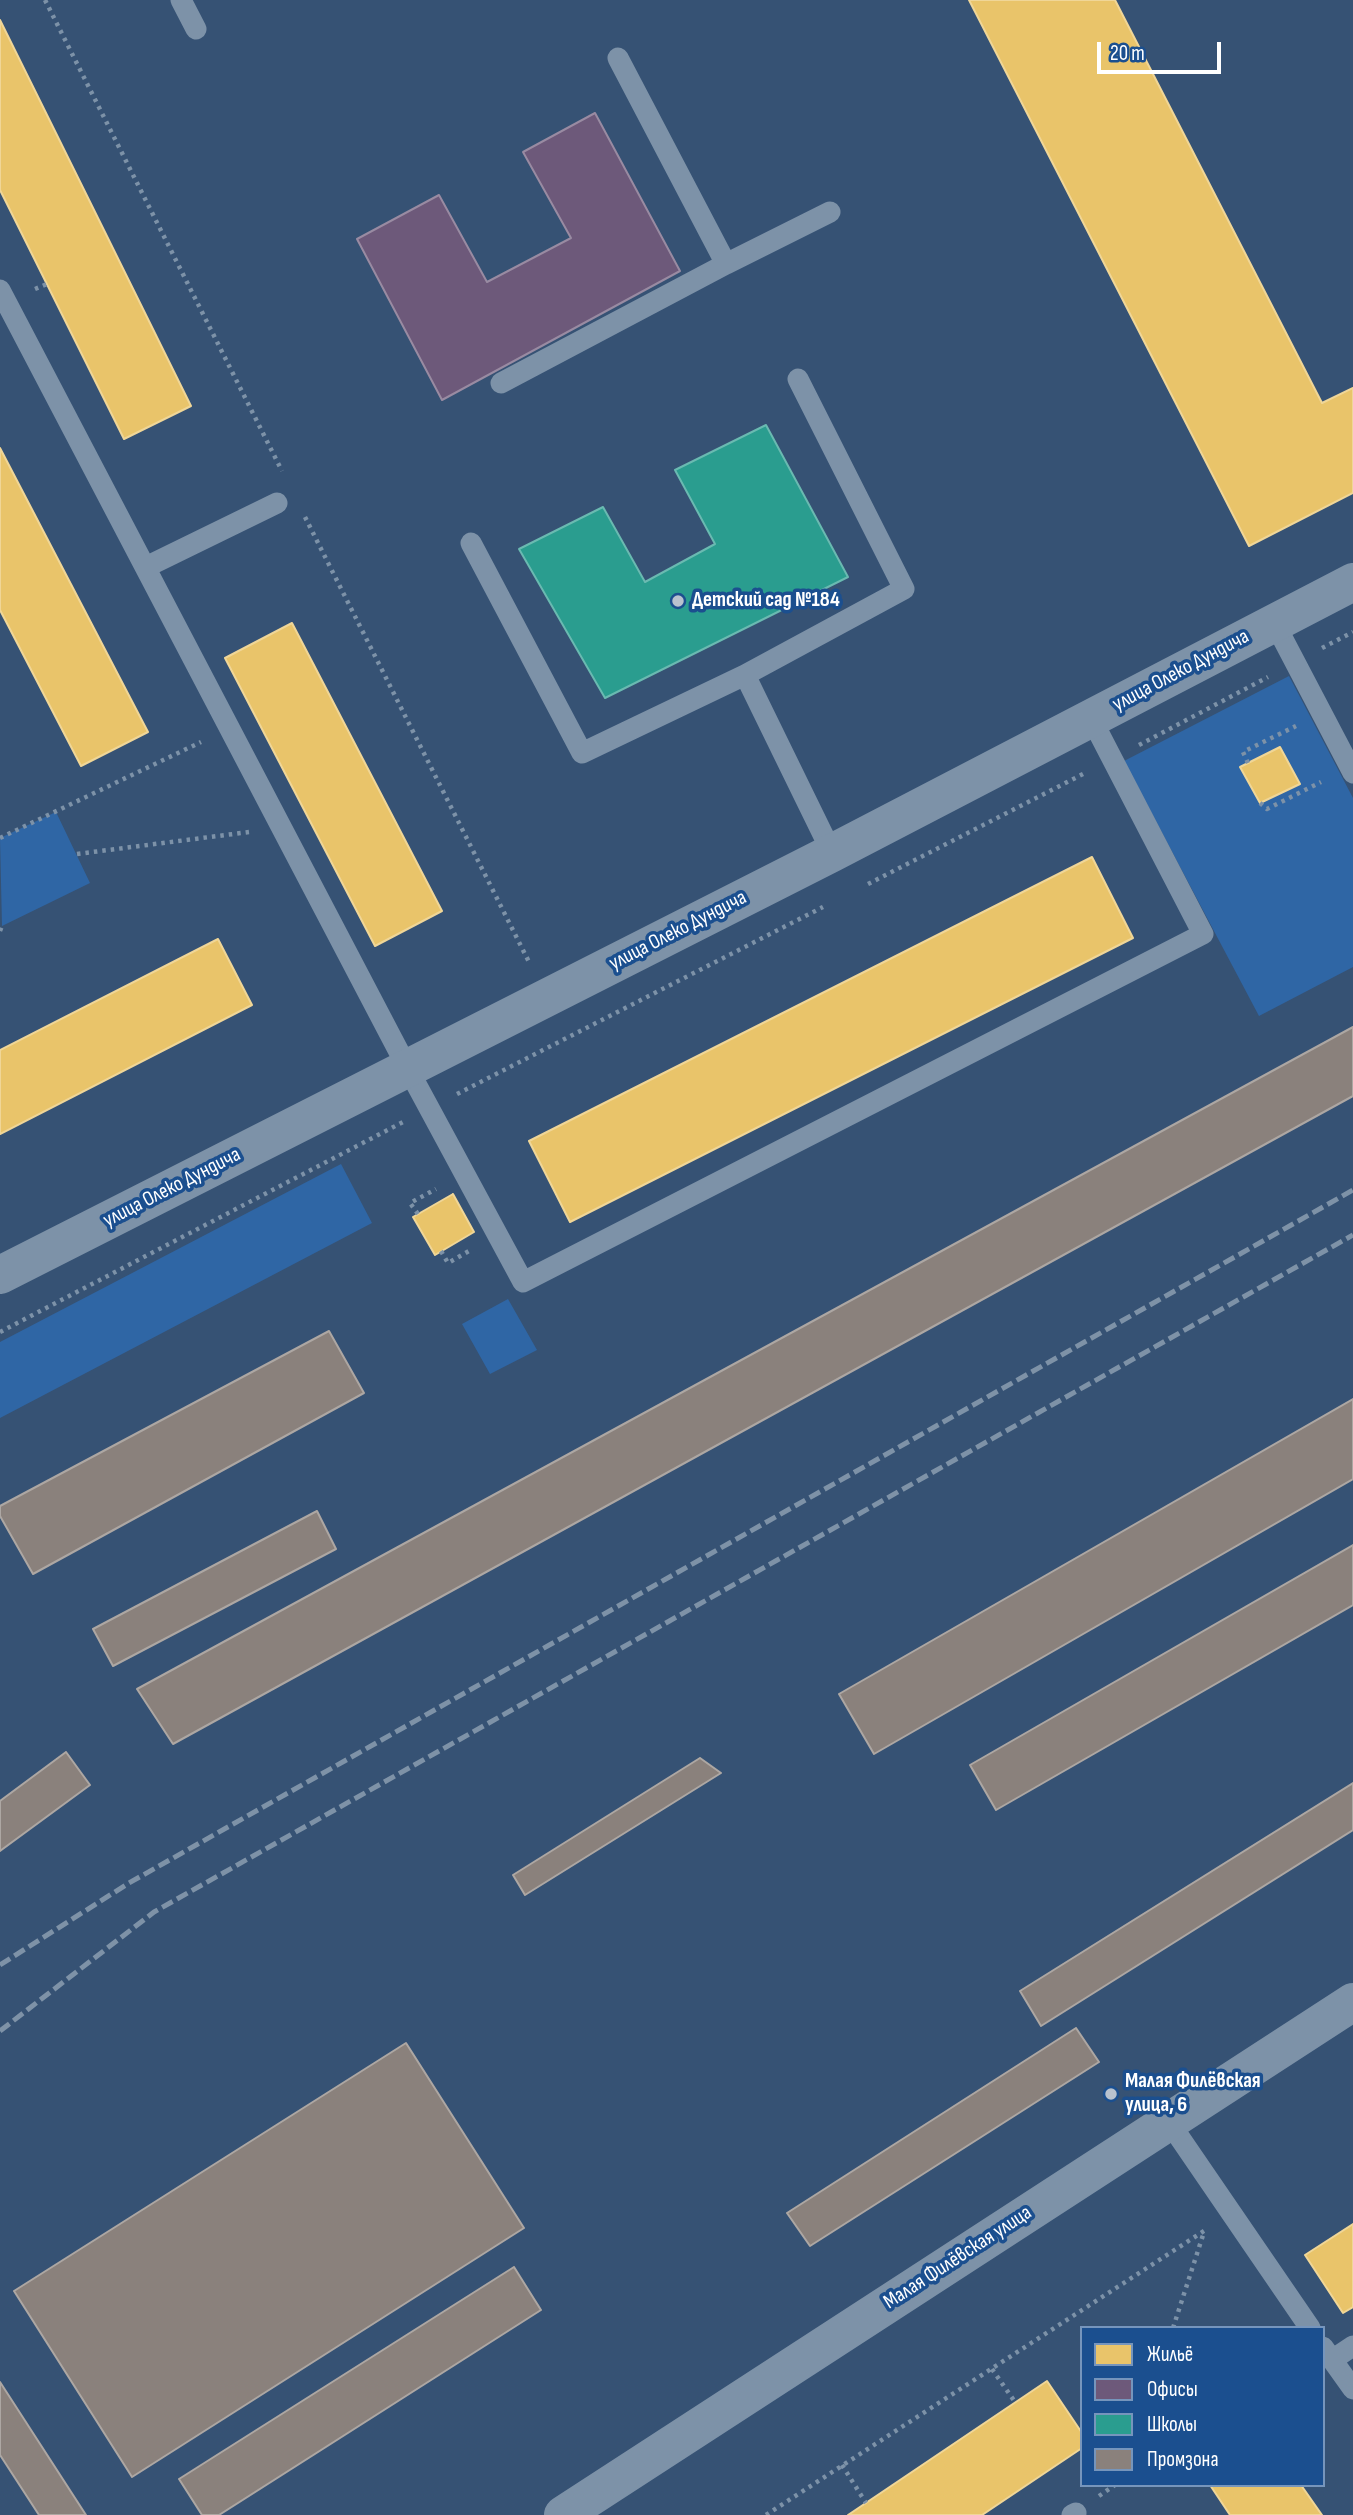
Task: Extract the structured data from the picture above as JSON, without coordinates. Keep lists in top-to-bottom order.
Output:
{
  "streets": {
    "street": ["улица Олеко Дундича", "Малая Филёвская улица"]
  },
  "places": ["Детский сад №184", "Малая Филёвская улица, 6"],
  "legend": [
    "Жильё",
    "Офисы",
    "Школы",
    "Промзона"
  ],
  "scale_bar": "20 m"
}
